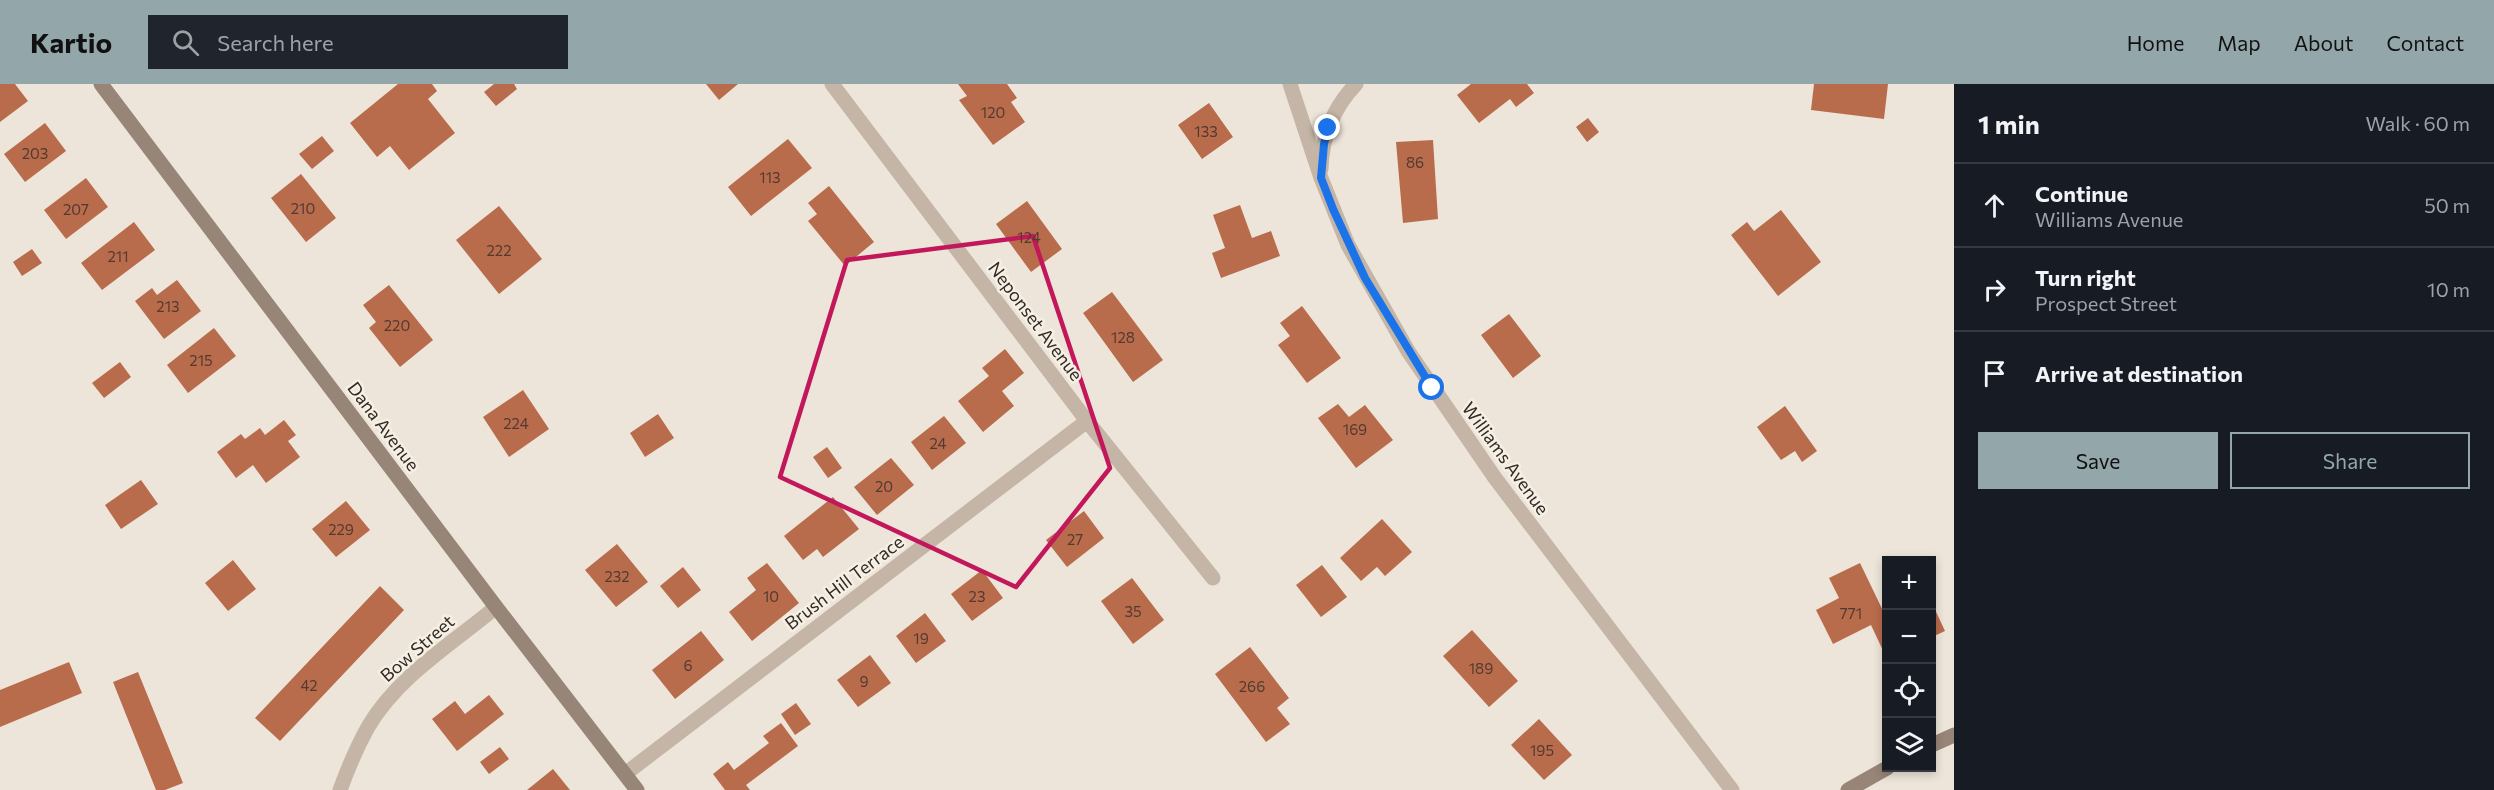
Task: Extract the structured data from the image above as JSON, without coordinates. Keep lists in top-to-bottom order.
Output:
{
  "streets": {
    "street": [
      "Neponset Avenue",
      "Dana Avenue",
      "Williams Avenue",
      "Brush Hill Terrace",
      "Bow Street"
    ]
  },
  "crossings": [
    ["Neponset Avenue", "Brush Hill Terrace"],
    ["Dana Avenue", "Brush Hill Terrace"],
    ["Dana Avenue", "Bow Street"]
  ],
  "house_numbers": [
    "120",
    "133",
    "203",
    "86",
    "113",
    "210",
    "207",
    "124",
    "222",
    "211",
    "213",
    "220",
    "128",
    "215",
    "224",
    "169",
    "24",
    "20",
    "229",
    "27",
    "232",
    "10",
    "23",
    "35",
    "771",
    "19",
    "6",
    "189",
    "9",
    "42",
    "266",
    "195"
  ],
  "page": {
    "header": "Kartio",
    "search": "Search here",
    "nav": [
      "Home",
      "Map",
      "About",
      "Contact"
    ],
    "heading": ["1 min", "Walk · 60 m"],
    "list": [
      ["Continue", "Williams Avenue", "50 m"],
      ["Turn right", "Prospect Street", "10 m"],
      "Arrive at destination"
    ],
    "buttons": ["Save", "Share"],
    "map_buttons": ["+", "−"]
  }
}
